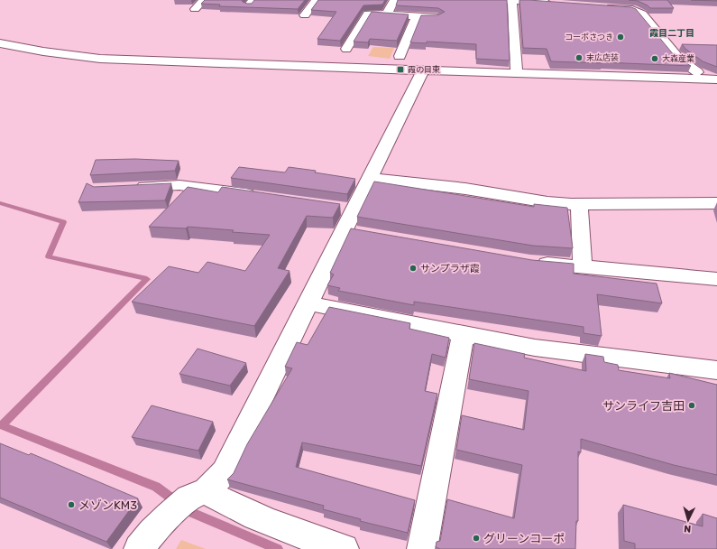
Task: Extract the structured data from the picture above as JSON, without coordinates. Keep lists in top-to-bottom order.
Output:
{
  "districts": ["霞目二丁目"],
  "places": {
    "other": [
      "コーポさつき",
      "末広店装",
      "大森産業",
      "サンプラザ霞",
      "サンライフ吉田",
      "メゾンKM3",
      "グリーンコーポ"
    ],
    "transit": ["霞の目東"]
  },
  "north": "bottom"
}
